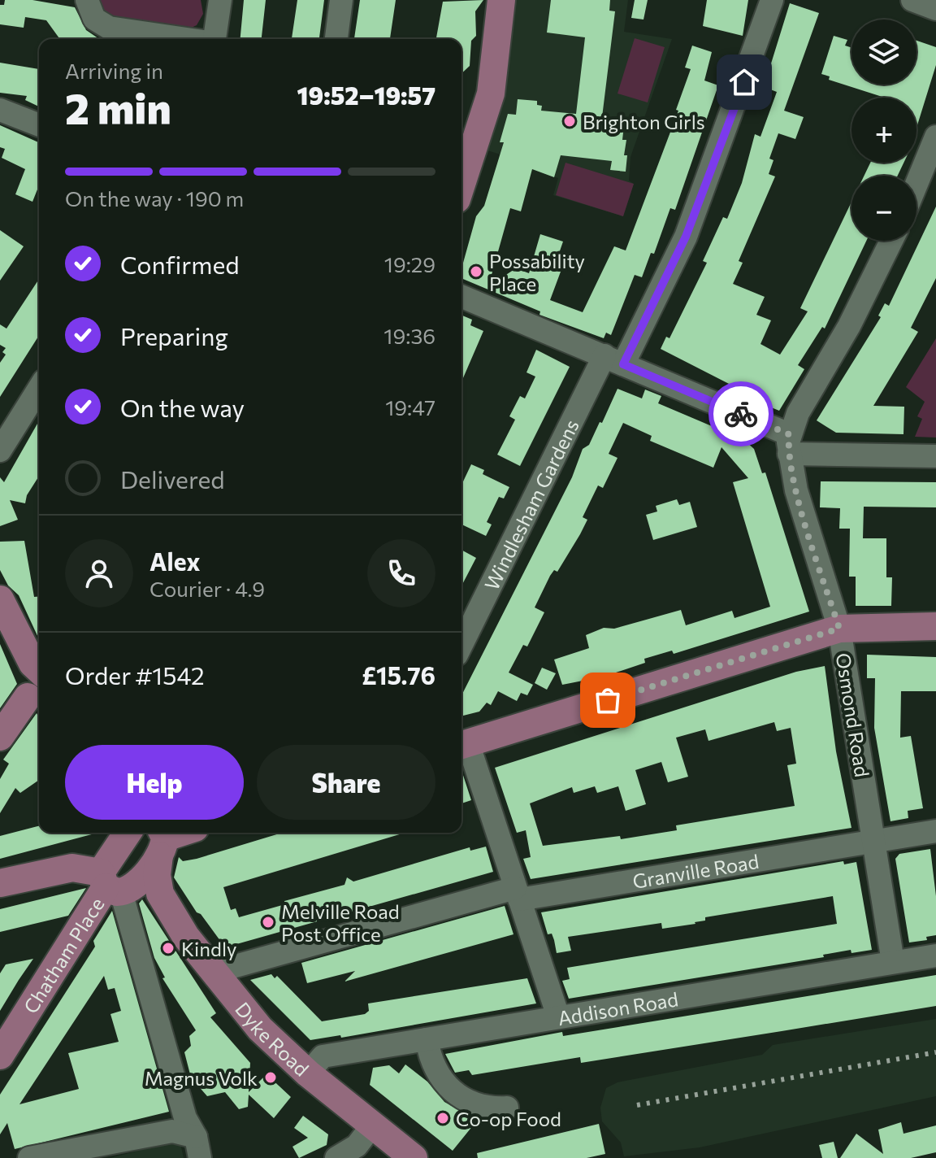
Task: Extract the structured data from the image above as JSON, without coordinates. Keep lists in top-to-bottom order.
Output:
{
  "streets": {
    "main road": ["Chatham Place", "Dyke Road"],
    "street": [
      "Windlesham Gardens",
      "Osmond Road",
      "Granville Road",
      "Addison Road"
    ]
  },
  "crossings": [
    ["Osmond Road", "Granville Road"],
    ["Osmond Road", "Addison Road"],
    ["Granville Road", "Dyke Road"],
    ["Addison Road", "Dyke Road"]
  ],
  "places": [
    "Brighton Girls",
    "Possability Place",
    "Melville Road Post Office",
    "Kindly",
    "Magnus Volk",
    "Co-op Food"
  ],
  "page": {
    "map_buttons": ["+", "−"],
    "heading": ["2 min", "Arriving in", "19:52–19:57"],
    "panel": [
      "Alex",
      "Courier · 4.9",
      "Order #1542",
      "£15.76"
    ],
    "bar": "On the way · 190 m",
    "list": [
      ["Confirmed", "19:29"],
      ["Preparing", "19:36"],
      ["On the way", "19:47"],
      "Delivered"
    ],
    "buttons": ["Help", "Share"]
  }
}
